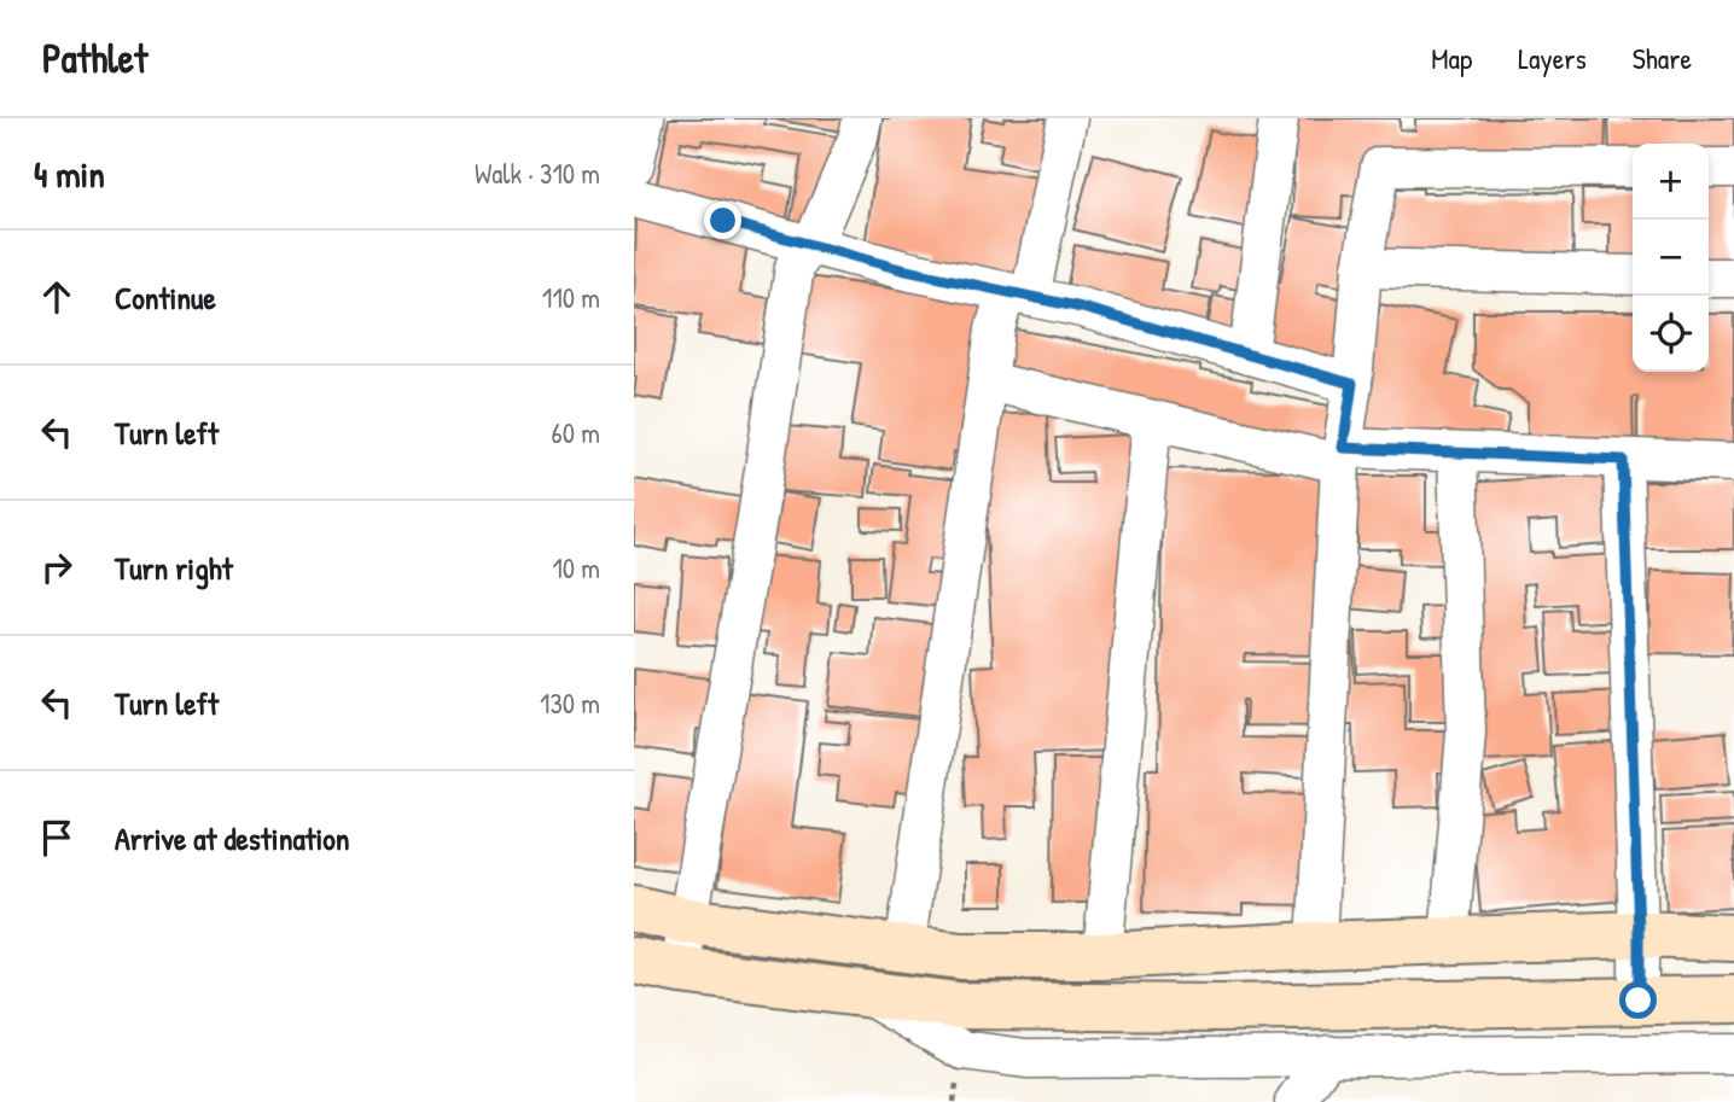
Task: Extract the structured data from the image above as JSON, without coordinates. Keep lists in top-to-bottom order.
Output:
{
  "page": {
    "header": "Pathlet",
    "nav": ["Map", "Layers", "Share"],
    "heading": ["4 min", "Walk · 310 m"],
    "map_buttons": ["+", "−"],
    "list": [
      ["Continue", "110 m"],
      ["Turn left", "60 m"],
      ["Turn right", "10 m"],
      ["Turn left", "130 m"],
      "Arrive at destination"
    ]
  }
}
